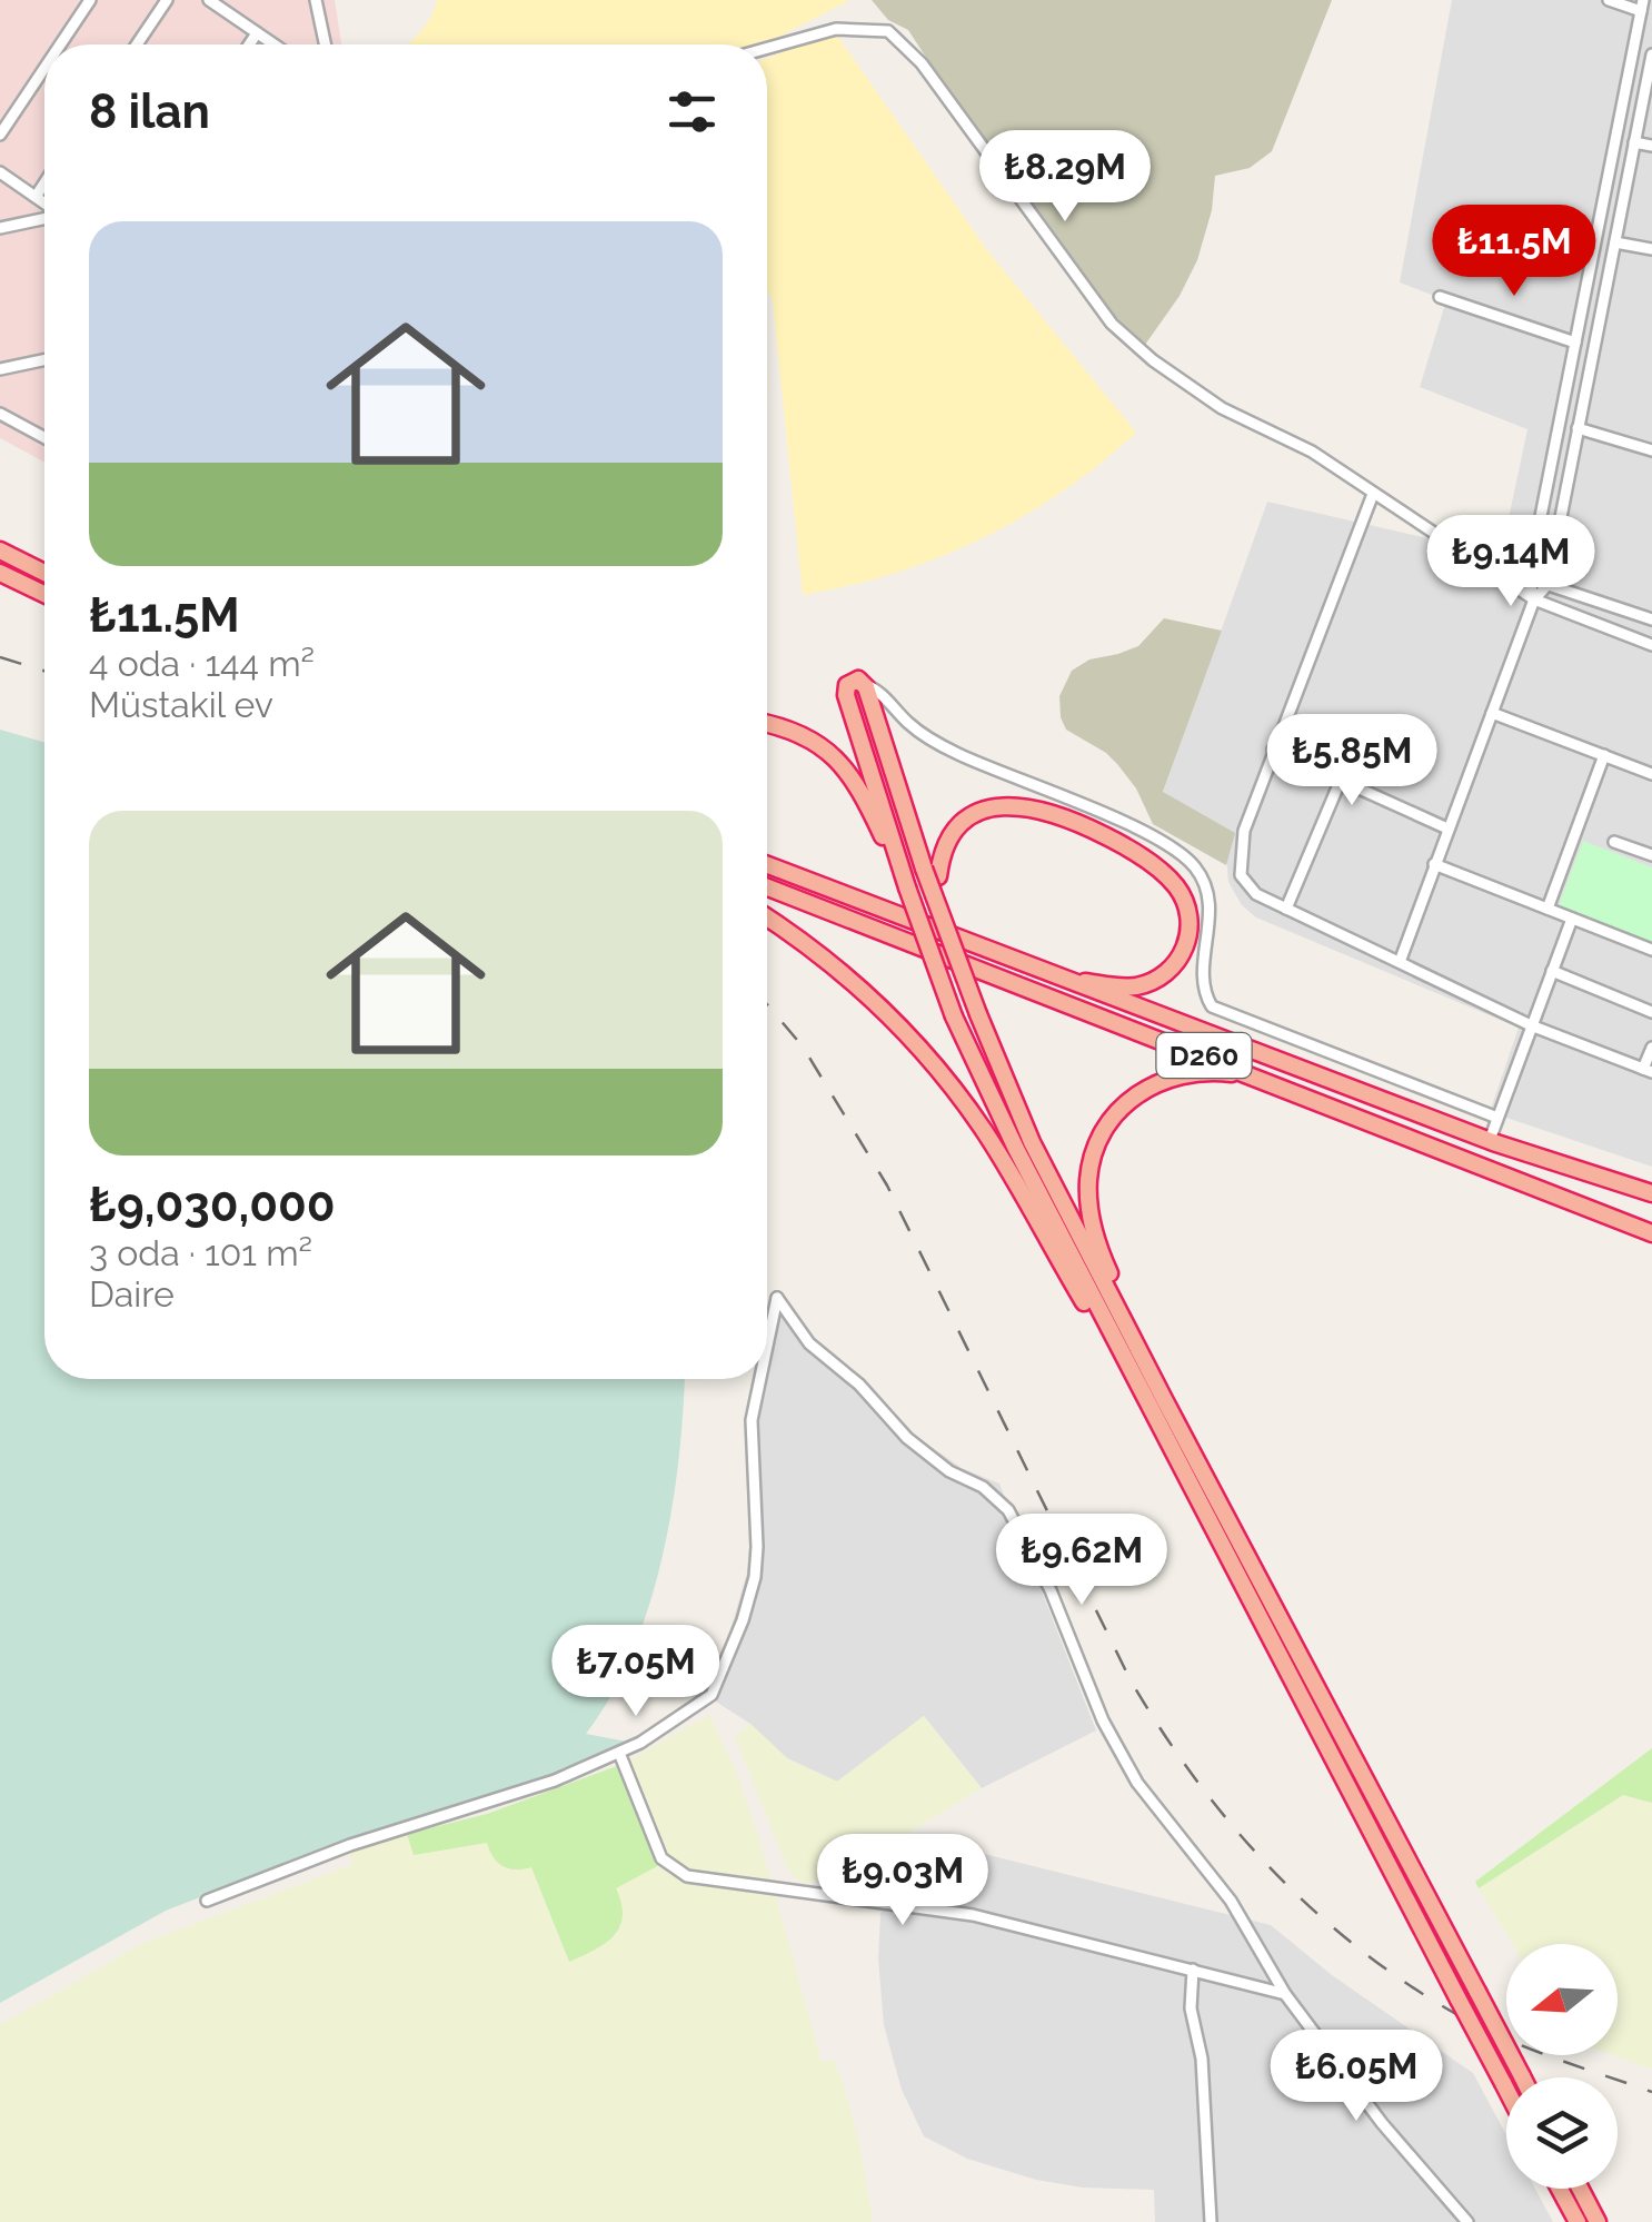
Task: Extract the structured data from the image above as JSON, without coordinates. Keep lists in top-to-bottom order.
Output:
{
  "streets": {
    "highway": ["D260"]
  },
  "north": "left",
  "page": {
    "heading": "8 ilan",
    "price": [
      "₺8.29M",
      "₺11.5M",
      "₺9.14M",
      "₺5.85M",
      "₺9.62M",
      "₺7.05M",
      "₺9.03M",
      "₺6.05M"
    ],
    "list": [
      {
        "name": "₺11.5M",
        "note": "4 oda · 144 m² · Müstakil ev"
      },
      {
        "name": "₺9,030,000",
        "note": "3 oda · 101 m² · Daire"
      }
    ]
  }
}
